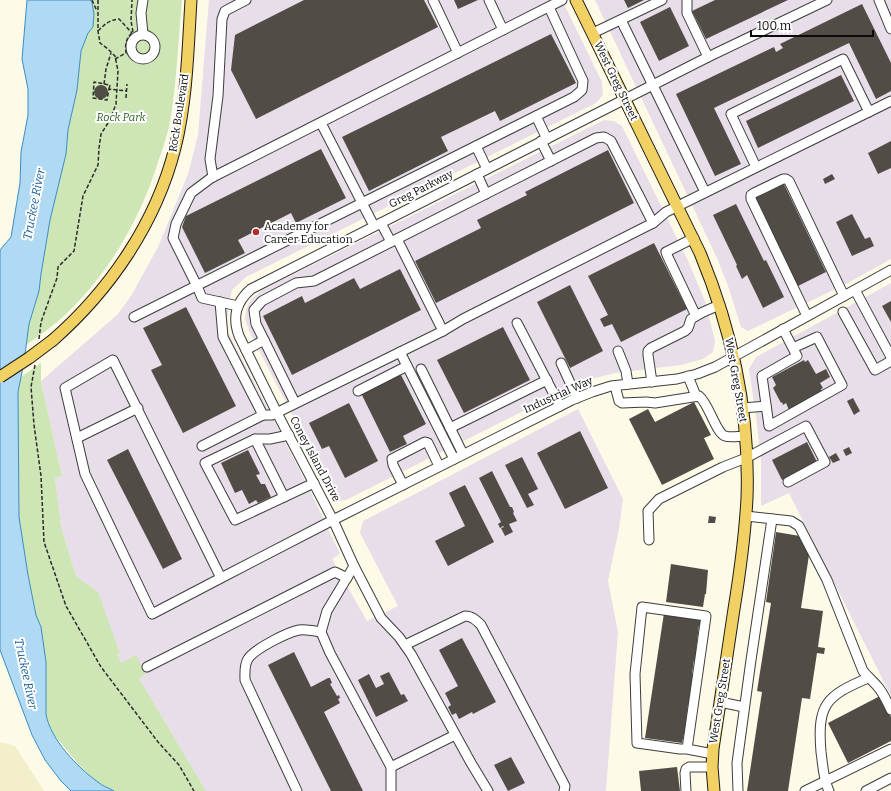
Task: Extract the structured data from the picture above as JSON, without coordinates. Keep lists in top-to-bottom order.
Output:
{
  "streets": {
    "main road": ["West Greg Street", "Rock Boulevard"],
    "street": ["Greg Parkway", "Industrial Way", "Coney Island Drive"]
  },
  "crossings": [
    ["West Greg Street", "Greg Parkway"],
    ["West Greg Street", "Industrial Way"],
    ["Greg Parkway", "Coney Island Drive"],
    ["Industrial Way", "Coney Island Drive"]
  ],
  "water": ["Truckee River"],
  "parks": ["Rock Park"],
  "places": ["Academy for Career Education"],
  "scale_bar": "100 m"
}
